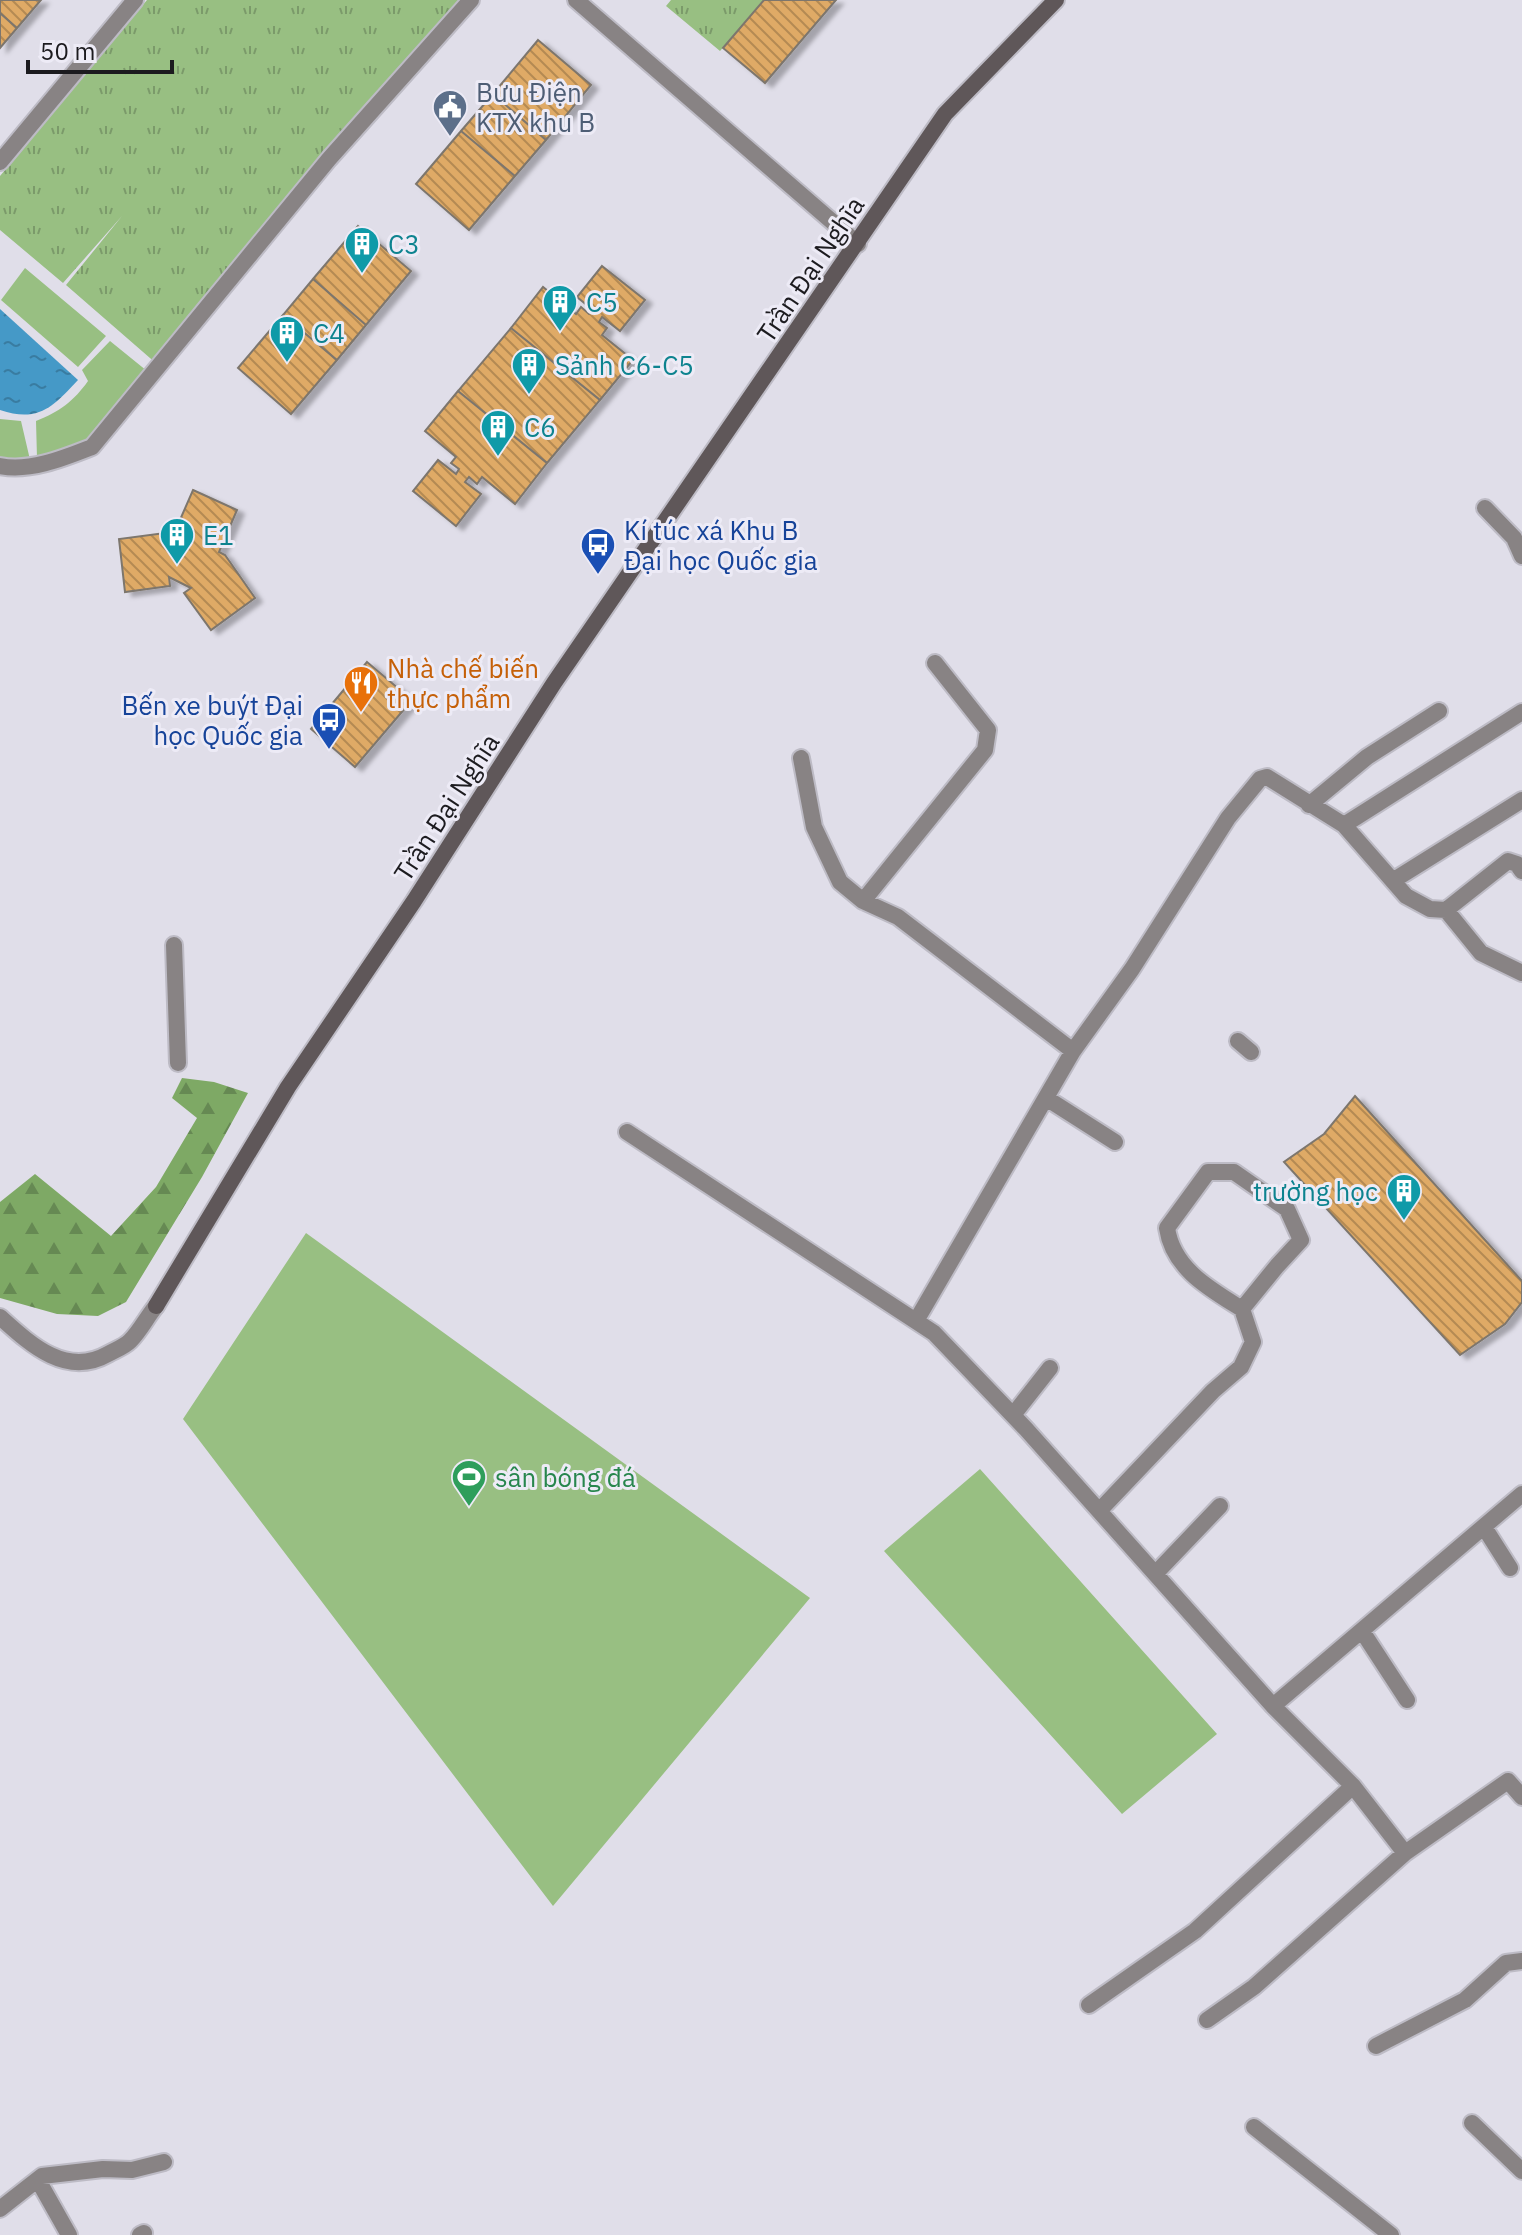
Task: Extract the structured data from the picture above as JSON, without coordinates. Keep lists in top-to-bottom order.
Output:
{
  "streets": {
    "street": ["Trần Đại Nghĩa"]
  },
  "places": {
    "public building": ["Bưu Điện KTX khu B"],
    "building": [
      "C3",
      "C5",
      "C4",
      "Sảnh C6-C5",
      "C6",
      "E1",
      "trường học"
    ],
    "bus stop": ["Kí túc xá Khu B Đại học Quốc gia", "Bến xe buýt Đại học Quốc gia"],
    "restaurant": ["Nhà chế biến thực phẩm"],
    "sports": ["sân bóng đá"]
  },
  "scale_bar": "50 m"
}
